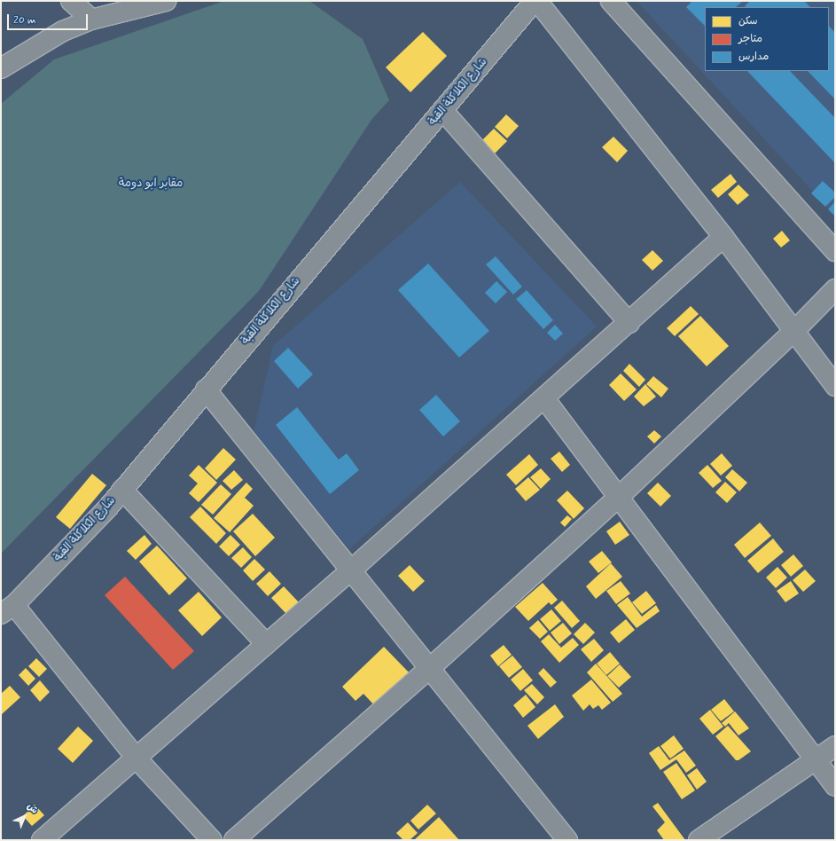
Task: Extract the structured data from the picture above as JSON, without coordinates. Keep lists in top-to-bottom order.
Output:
{
  "streets": {
    "street": ["شارع الكلاكلة القبة"]
  },
  "parks": ["مقابر ابو دومة"],
  "legend": ["سكن", "متاجر", "مدارس"],
  "scale_bar": "20 m",
  "north": "top right"
}
